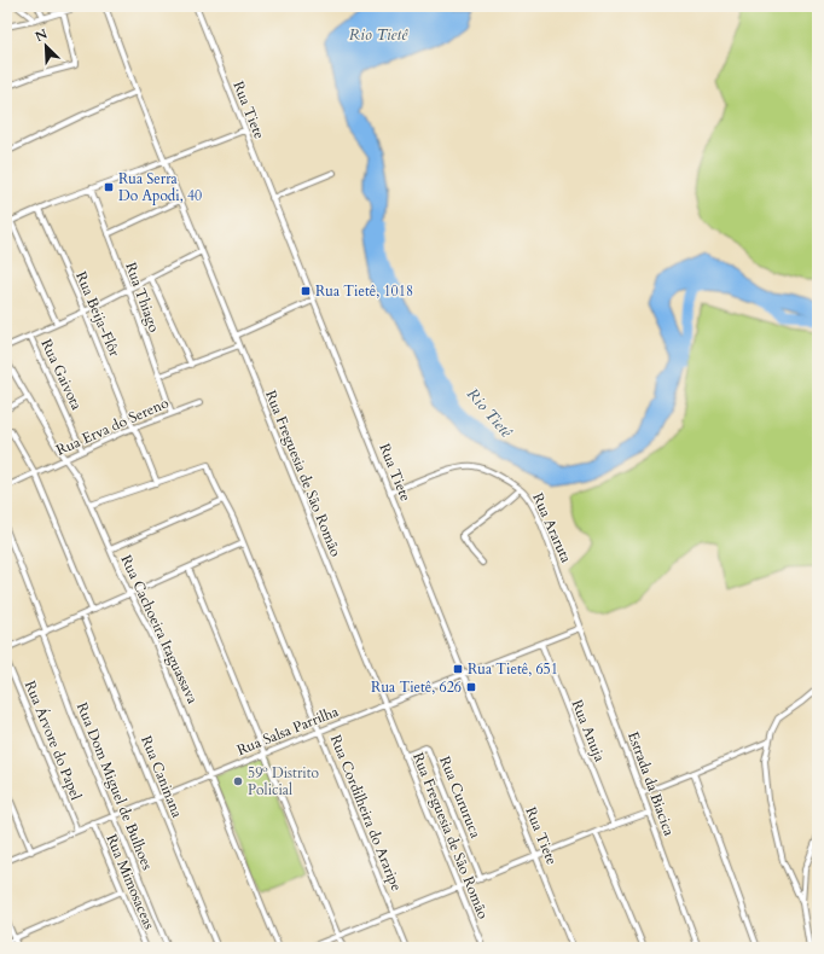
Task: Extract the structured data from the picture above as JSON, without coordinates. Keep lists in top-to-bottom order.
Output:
{
  "streets": {
    "street": [
      "Rua Tiete",
      "Rua Thiago",
      "Rua Beija-Flôr",
      "Rua Gaivota",
      "Rua Erva do Sereno",
      "Rua Freguesia de São Romão",
      "Rua Araruta",
      "Rua Cachoeira Itaguassava",
      "Rua Salsa Parrilha",
      "Rua Anuja",
      "Rua Árvore do Papel",
      "Rua Caninana",
      "Estrada da Biacica",
      "Rua Dom Miguel de Bulhoes",
      "Rua Cururuca",
      "Rua Cordilheira do Araripe",
      "Rua Mimosaceas"
    ]
  },
  "crossings": [
    ["Rua Tiete", "Rua Araruta"],
    ["Rua Tiete", "Rua Salsa Parrilha"],
    ["Rua Thiago", "Rua Erva do Sereno"],
    ["Rua Beija-Flôr", "Rua Erva do Sereno"],
    ["Rua Beija-Flôr", "Rua Cordilheira do Araripe"],
    ["Rua Gaivota", "Rua Erva do Sereno"],
    ["Rua Erva do Sereno", "Rua Cachoeira Itaguassava"],
    ["Rua Freguesia de São Romão", "Rua Salsa Parrilha"],
    ["Rua Freguesia de São Romão", "Rua Cururuca"],
    ["Rua Araruta", "Rua Salsa Parrilha"],
    ["Rua Araruta", "Estrada da Biacica"],
    ["Rua Cachoeira Itaguassava", "Rua Salsa Parrilha"],
    ["Rua Salsa Parrilha", "Rua Anuja"],
    ["Rua Salsa Parrilha", "Rua Árvore do Papel"],
    ["Rua Salsa Parrilha", "Rua Caninana"],
    ["Rua Salsa Parrilha", "Estrada da Biacica"],
    ["Rua Salsa Parrilha", "Rua Dom Miguel de Bulhoes"],
    ["Rua Salsa Parrilha", "Rua Cordilheira do Araripe"],
    ["Rua Salsa Parrilha", "Rua Mimosaceas"]
  ],
  "water": ["Rio Tietê"],
  "places": {
    "transit": [
      "Rua Serra Do Apodi, 40",
      "Rua Tietê, 1018",
      "Rua Tietê, 651",
      "Rua Tietê, 626"
    ],
    "other": ["59º Distrito Policial"]
  },
  "north": "top left"
}
